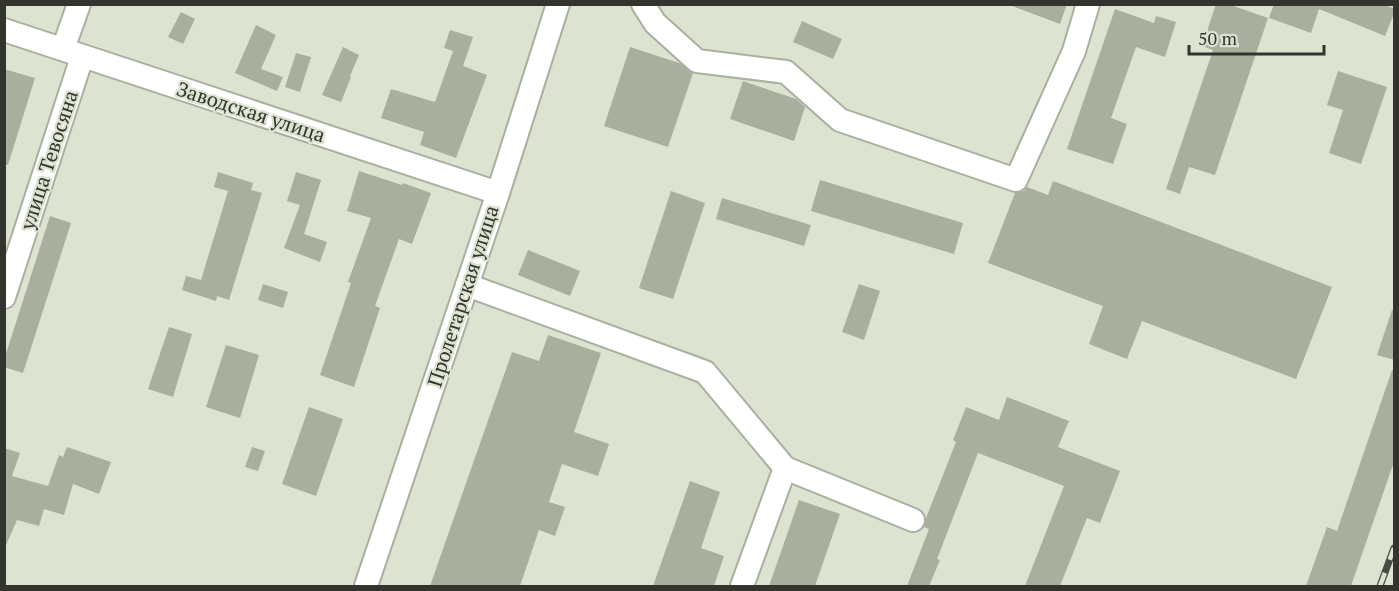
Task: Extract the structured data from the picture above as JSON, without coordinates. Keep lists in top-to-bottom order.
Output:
{
  "streets": {
    "street": ["Заводская улица", "улица Тевосяна", "Пролетарская улица"]
  },
  "crossings": [
    ["Заводская улица", "улица Тевосяна"],
    ["Заводская улица", "Пролетарская улица"]
  ],
  "scale_bar": "50 m"
}
